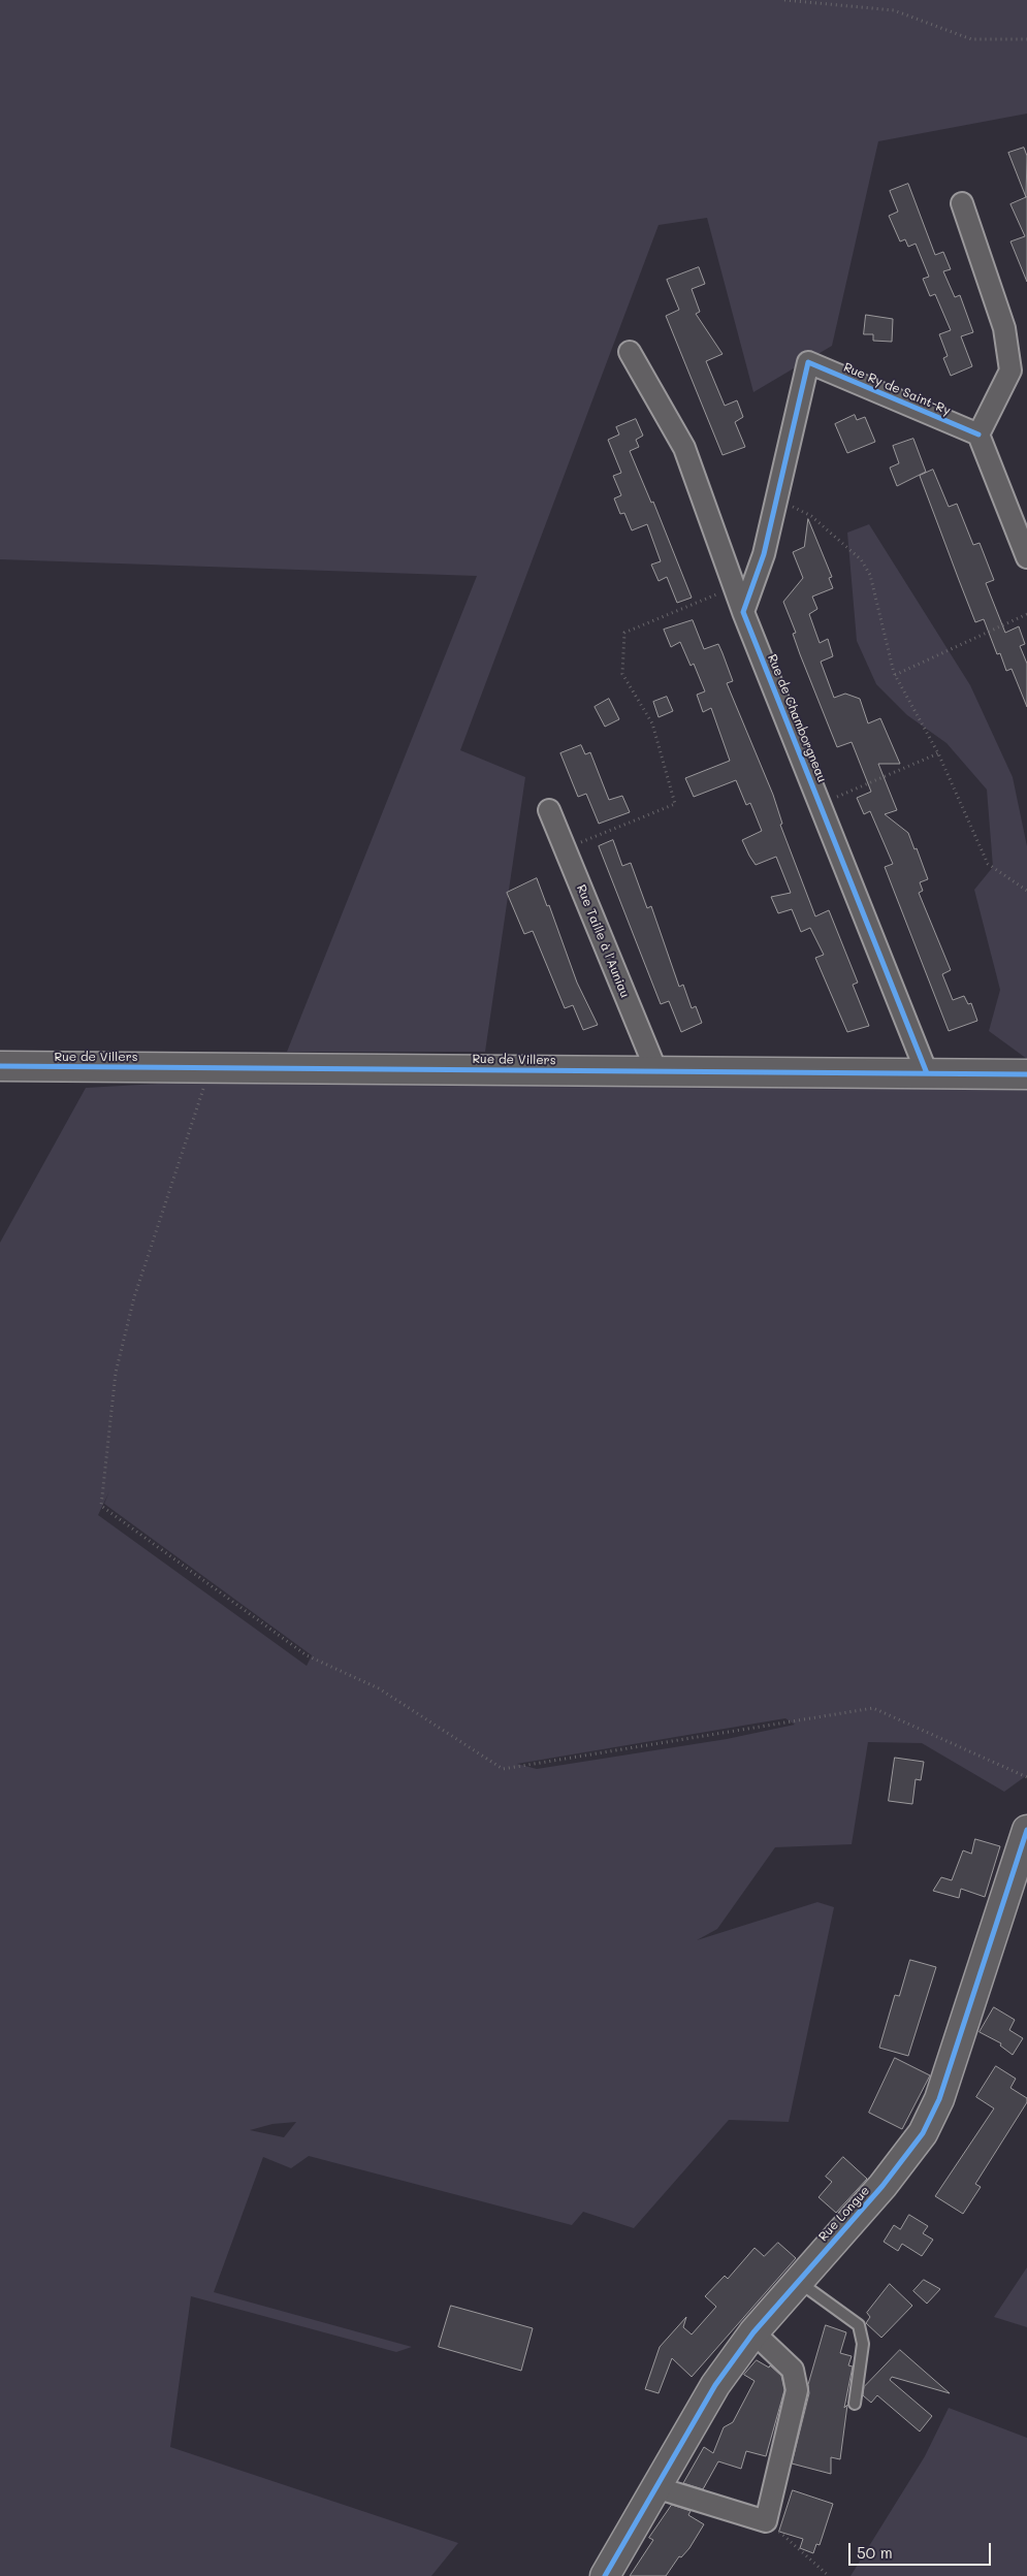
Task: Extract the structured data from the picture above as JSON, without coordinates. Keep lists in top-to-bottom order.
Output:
{
  "streets": {
    "street": [
      "Rue Ry de Saint-Ry",
      "Rue de Chamborgneau",
      "Rue Taille à l'Auniau",
      "Rue de Villers",
      "Rue Longue"
    ]
  },
  "crossings": [
    ["Rue de Chamborgneau", "Rue de Villers"],
    ["Rue Taille à l'Auniau", "Rue de Villers"]
  ],
  "scale_bar": "50 m"
}
